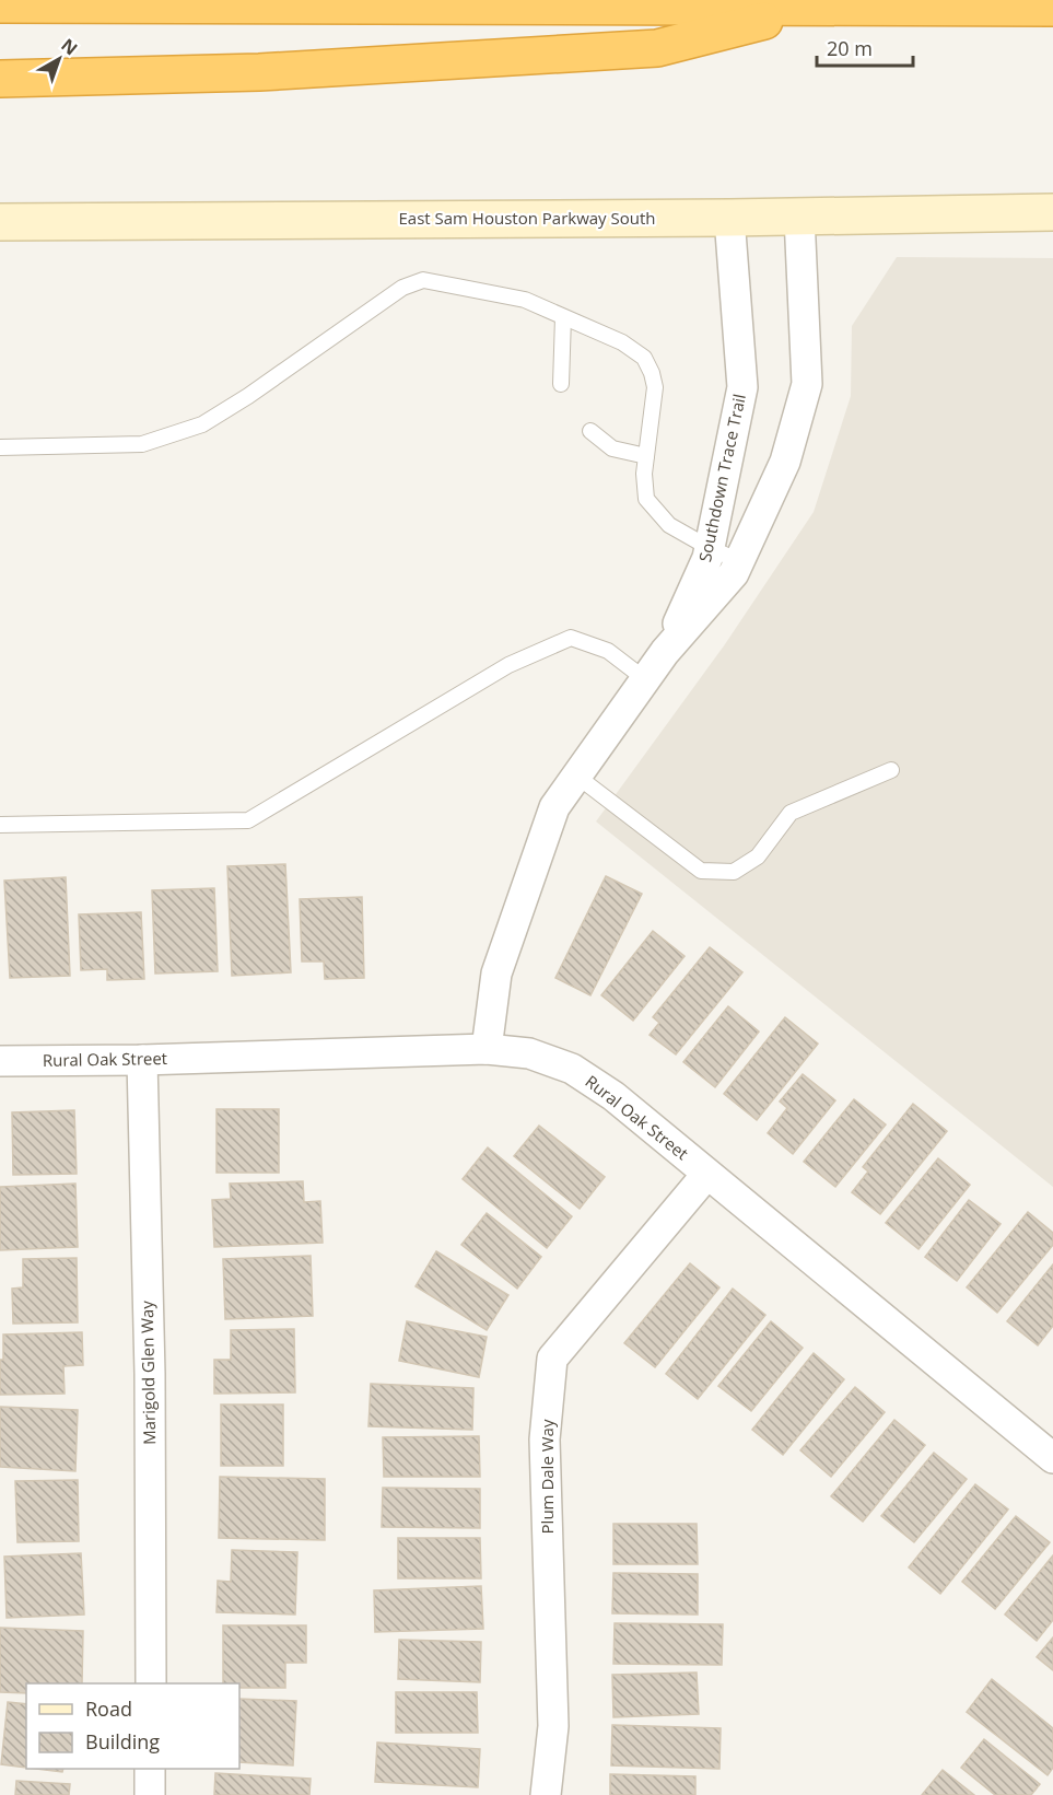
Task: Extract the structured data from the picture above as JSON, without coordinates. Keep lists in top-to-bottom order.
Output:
{
  "streets": {
    "main road": ["East Sam Houston Parkway South"],
    "street": [
      "Southdown Trace Trail",
      "Rural Oak Street",
      "Marigold Glen Way",
      "Plum Dale Way"
    ]
  },
  "crossings": [
    ["East Sam Houston Parkway South", "Southdown Trace Trail"],
    ["Southdown Trace Trail", "Rural Oak Street"],
    ["Rural Oak Street", "Marigold Glen Way"],
    ["Rural Oak Street", "Plum Dale Way"]
  ],
  "legend": ["Road", "Building"],
  "scale_bar": "20 m",
  "north": "top right"
}
